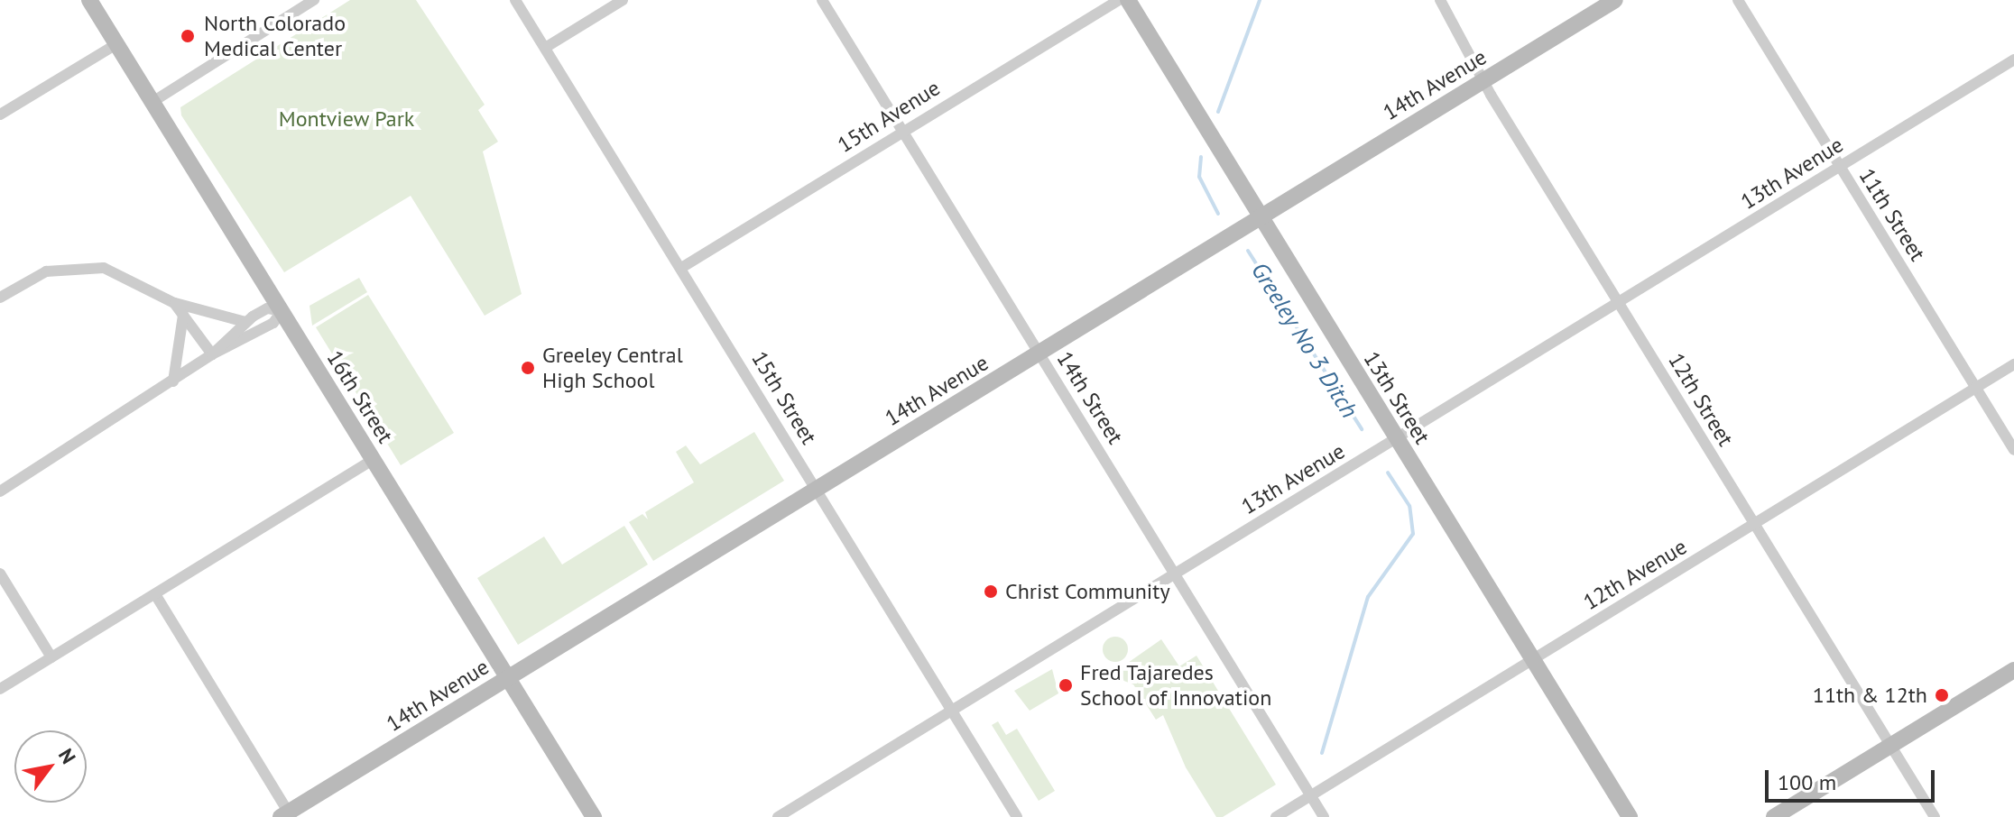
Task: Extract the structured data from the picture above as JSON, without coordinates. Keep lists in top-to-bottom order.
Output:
{
  "streets": {
    "street": [
      "14th Avenue",
      "15th Avenue",
      "13th Avenue",
      "11th Street",
      "16th Street",
      "15th Street",
      "14th Street",
      "13th Street",
      "12th Street",
      "12th Avenue"
    ]
  },
  "crossings": [
    ["14th Avenue", "16th Street"],
    ["14th Avenue", "15th Street"],
    ["14th Avenue", "14th Street"],
    ["14th Avenue", "13th Street"],
    ["14th Avenue", "12th Street"],
    ["15th Avenue", "15th Street"],
    ["15th Avenue", "14th Street"],
    ["13th Avenue", "11th Street"],
    ["13th Avenue", "15th Street"],
    ["13th Avenue", "14th Street"],
    ["13th Avenue", "13th Street"],
    ["13th Avenue", "12th Street"],
    ["11th Street", "12th Avenue"],
    ["14th Street", "12th Avenue"],
    ["13th Street", "12th Avenue"],
    ["12th Street", "12th Avenue"]
  ],
  "water": ["Greeley No 3 Ditch"],
  "parks": ["Montview Park"],
  "places": [
    "North Colorado Medical Center",
    "Greeley Central High School",
    "Christ Community",
    "Fred Tajaredes School of Innovation",
    "11th & 12th"
  ],
  "scale_bar": "100 m",
  "north": "top right"
}
